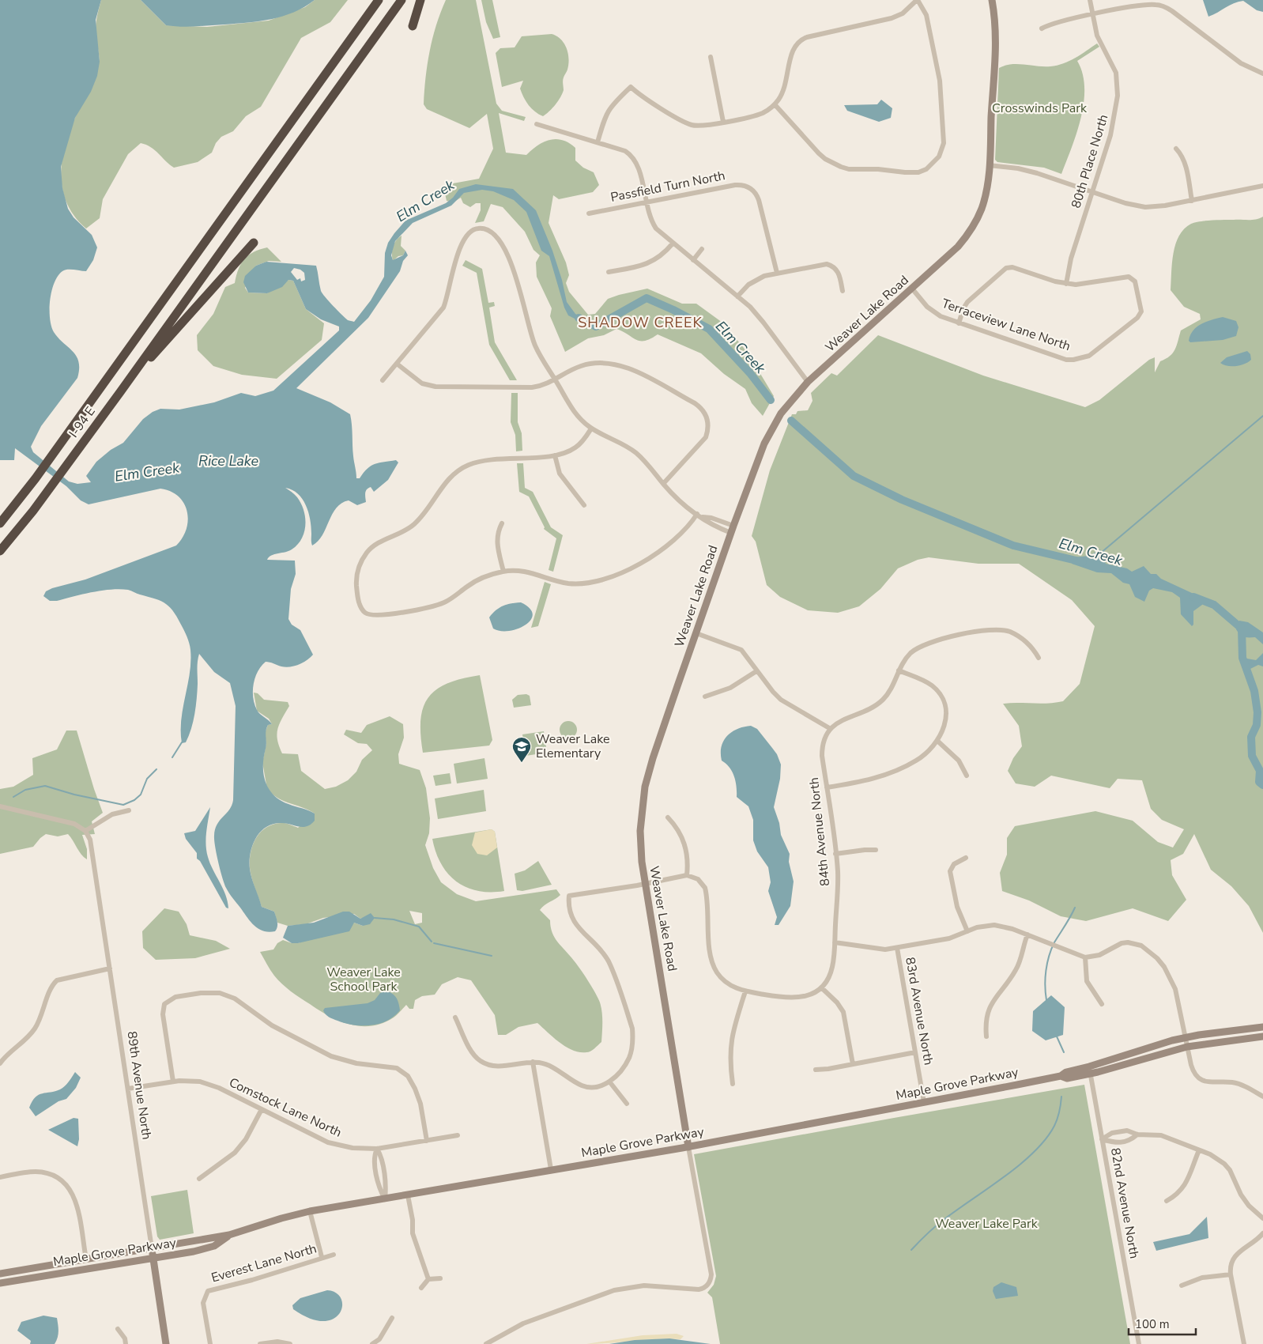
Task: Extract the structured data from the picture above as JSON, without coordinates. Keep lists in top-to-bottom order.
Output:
{
  "streets": {
    "highway": ["I-94 E"],
    "main road": ["Weaver Lake Road", "Maple Grove Parkway", "89th Avenue North"],
    "street": [
      "80th Place North",
      "Passfield Turn North",
      "Terraceview Lane North",
      "84th Avenue North",
      "83rd Avenue North",
      "Comstock Lane North",
      "82nd Avenue North",
      "Everest Lane North"
    ]
  },
  "crossings": [
    ["80th Place North", "Terraceview Lane North"],
    ["Weaver Lake Road", "Terraceview Lane North"],
    ["Weaver Lake Road", "Maple Grove Parkway"],
    ["83rd Avenue North", "Maple Grove Parkway"],
    ["Maple Grove Parkway", "89th Avenue North"],
    ["Maple Grove Parkway", "82nd Avenue North"],
    ["89th Avenue North", "Comstock Lane North"]
  ],
  "districts": ["SHADOW CREEK"],
  "water": ["Elm Creek", "Rice Lake"],
  "parks": ["Crosswinds Park", "Weaver Lake School Park", "Weaver Lake Park"],
  "places": {
    "school or university": ["Weaver Lake Elementary"]
  },
  "scale_bar": "100 m"
}
